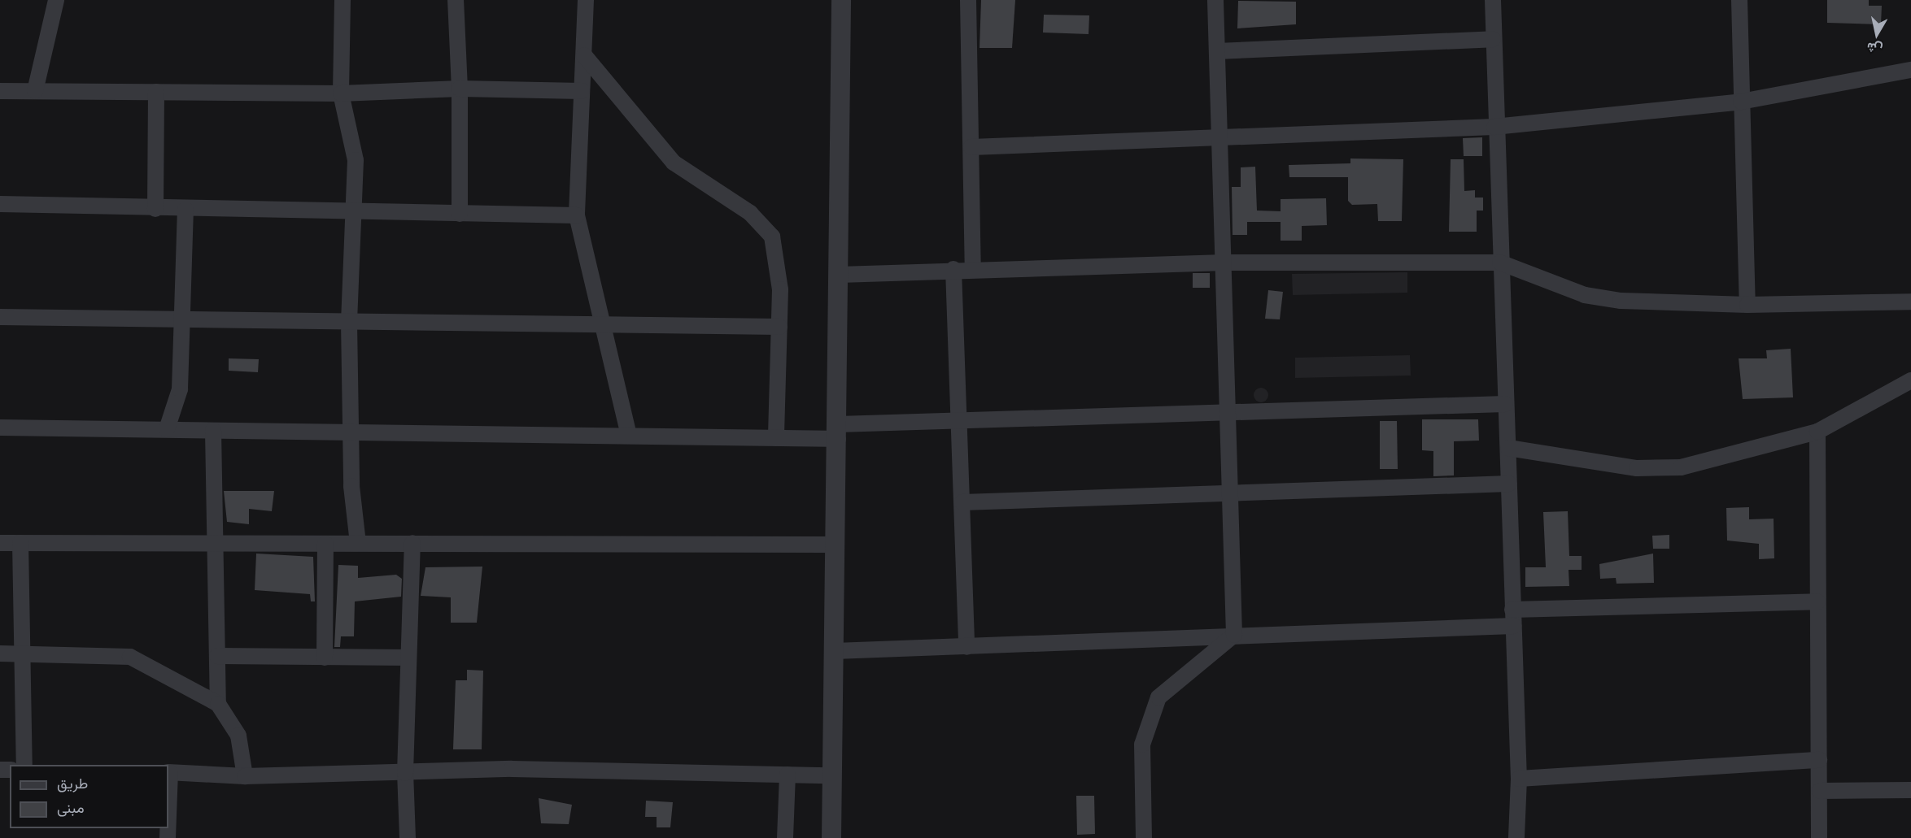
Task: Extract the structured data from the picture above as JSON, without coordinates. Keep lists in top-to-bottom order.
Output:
{
  "legend": ["طريق", "مبنى"],
  "north": "bottom"
}
